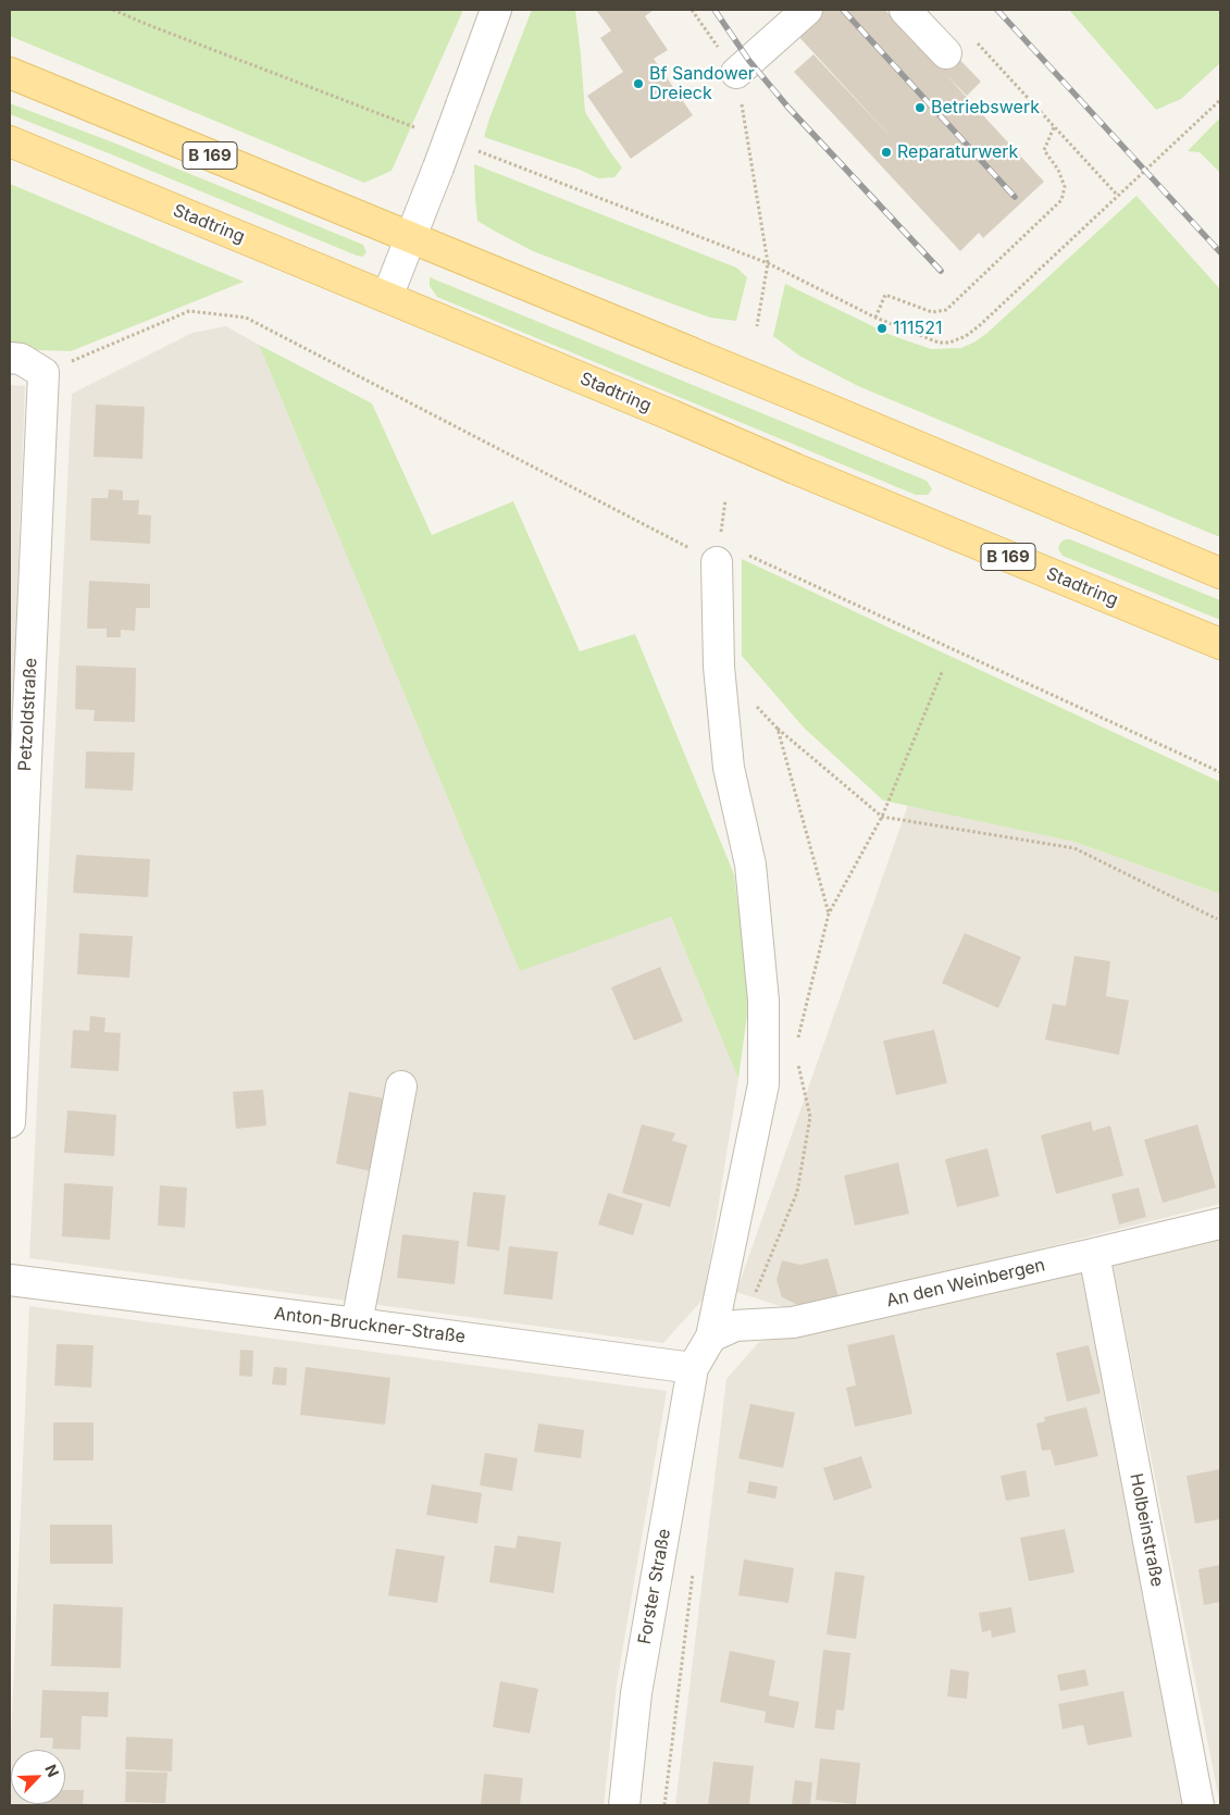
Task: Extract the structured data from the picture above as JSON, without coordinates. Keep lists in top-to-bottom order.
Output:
{
  "streets": {
    "main road": ["B 169", "Stadtring"],
    "street": [
      "Petzoldstraße",
      "An den Weinbergen",
      "Anton-Bruckner-Straße",
      "Holbeinstraße",
      "Forster Straße"
    ]
  },
  "crossings": [
    ["An den Weinbergen", "Holbeinstraße"],
    ["Anton-Bruckner-Straße", "Forster Straße"]
  ],
  "places": [
    "Bf Sandower Dreieck",
    "Betriebswerk",
    "Reparaturwerk",
    "111521"
  ],
  "north": "top right"
}
